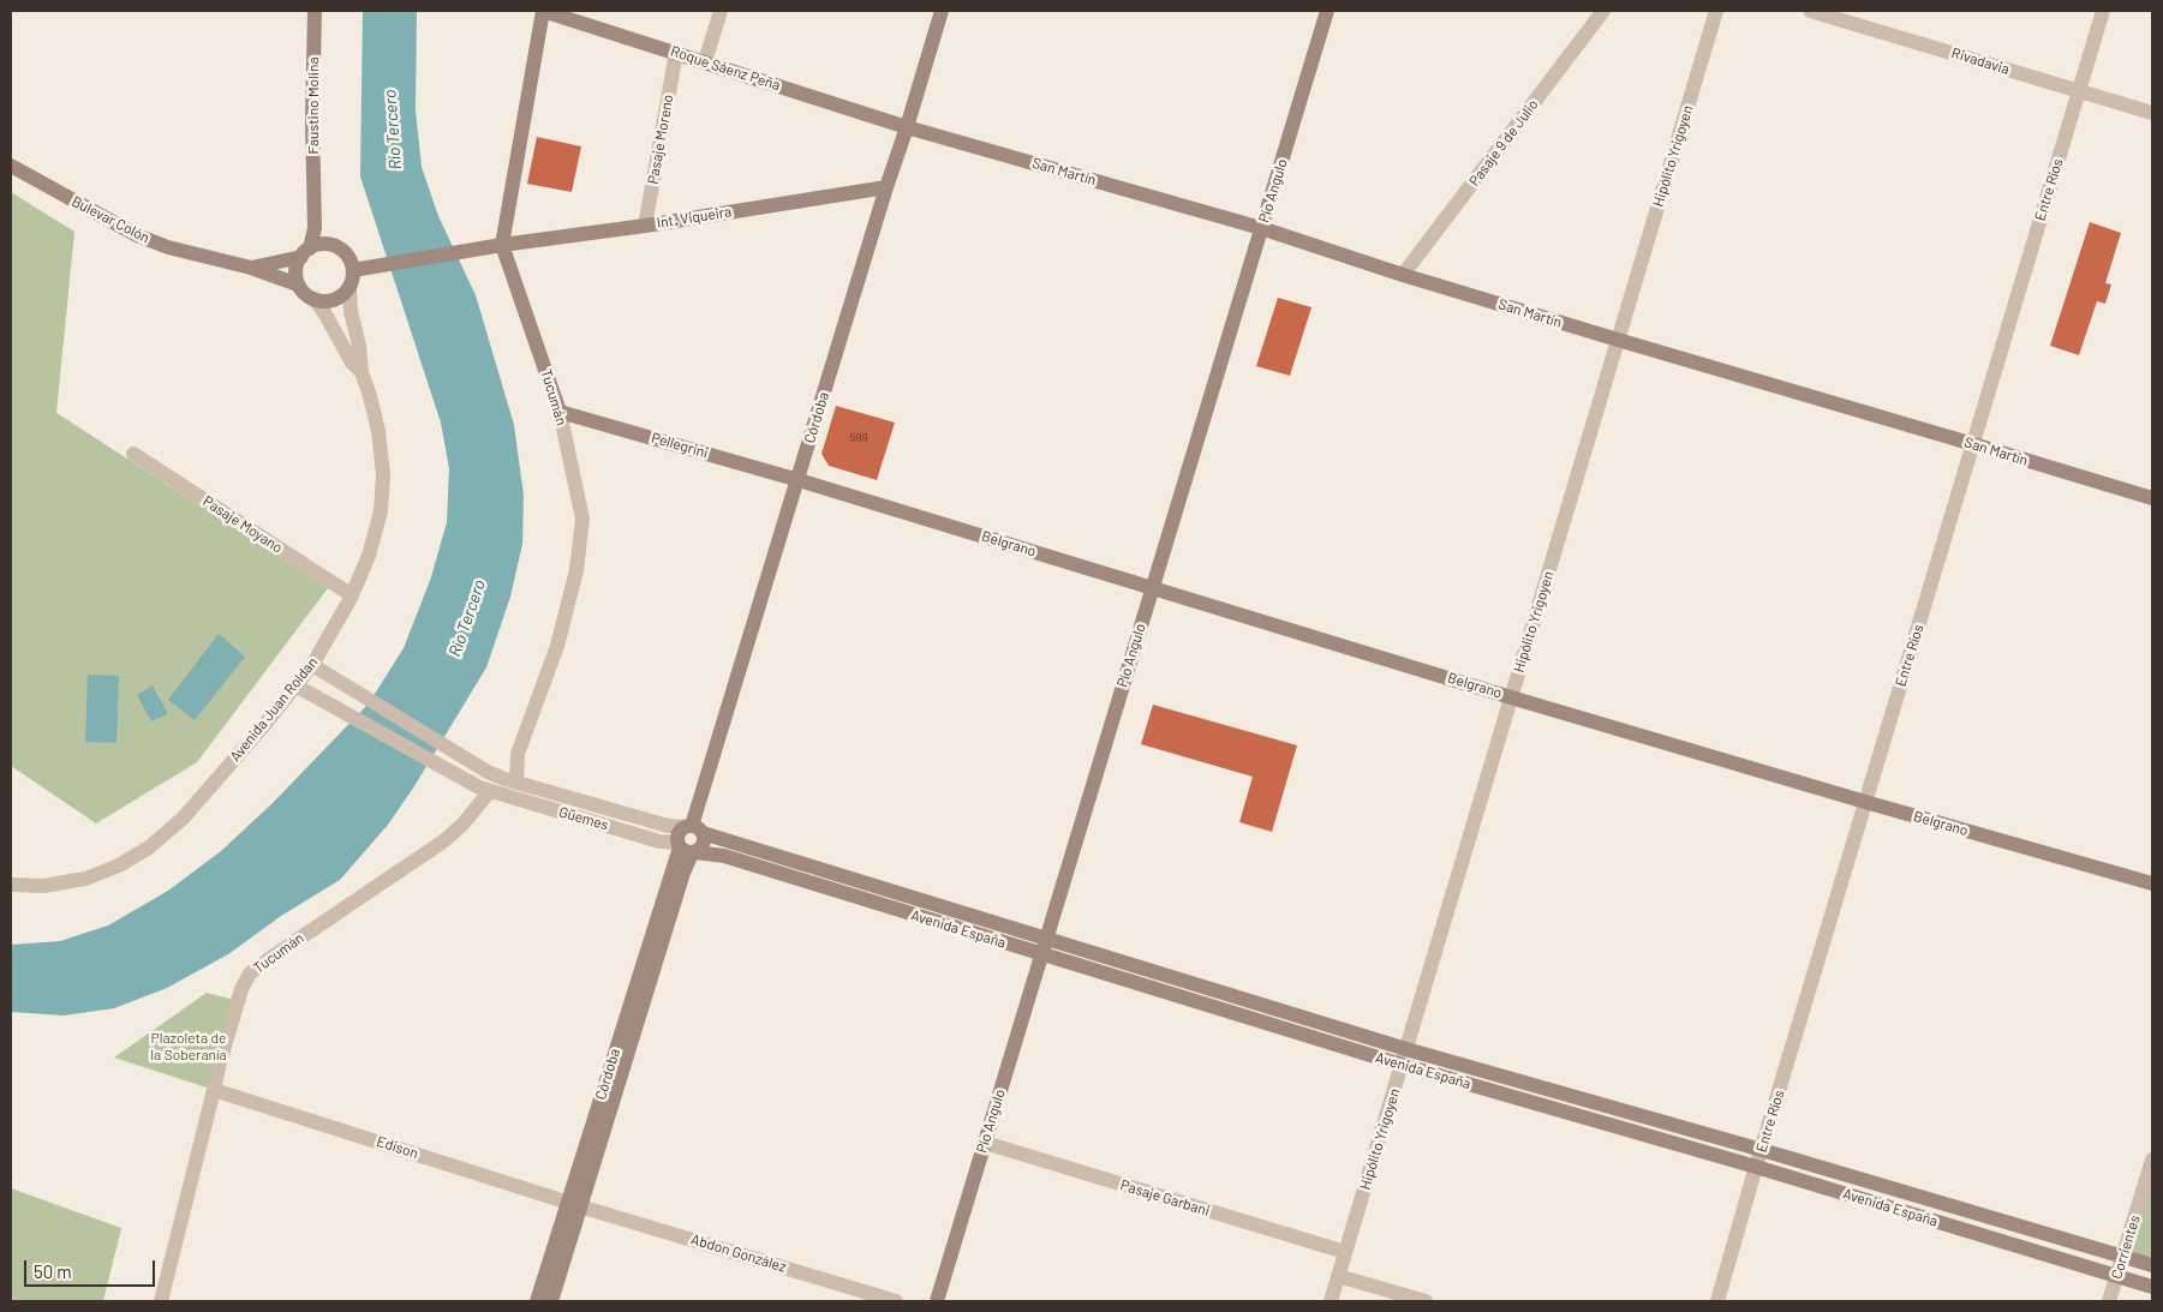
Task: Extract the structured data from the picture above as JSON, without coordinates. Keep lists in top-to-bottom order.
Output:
{
  "streets": {
    "street": [
      "Rivadavia",
      "Roque Sáenz Peña",
      "Faustino Molina",
      "Pasaje Moreno",
      "Pasaje 9 de Julio",
      "Hipólito Yrigoyen",
      "San Martín",
      "Entre Ríos",
      "Pío Angulo",
      "Int. Viqueira",
      "Bulevar Colón",
      "Tucumán",
      "Córdoba",
      "Pellegrini",
      "Pasaje Moyano",
      "Belgrano",
      "Avenida Juan Roldan",
      "Güemes",
      "Avenida España",
      "Edison",
      "Pasaje Garbani",
      "Corrientes",
      "Abdon González"
    ]
  },
  "crossings": [
    ["Rivadavia", "Entre Ríos"],
    ["Roque Sáenz Peña", "Pasaje Moreno"],
    ["Roque Sáenz Peña", "San Martín"],
    ["Roque Sáenz Peña", "Tucumán"],
    ["Roque Sáenz Peña", "Córdoba"],
    ["Faustino Molina", "Int. Viqueira"],
    ["Faustino Molina", "Bulevar Colón"],
    ["Faustino Molina", "Avenida Juan Roldan"],
    ["Pasaje Moreno", "Int. Viqueira"],
    ["Pasaje 9 de Julio", "San Martín"],
    ["Hipólito Yrigoyen", "San Martín"],
    ["Hipólito Yrigoyen", "Belgrano"],
    ["Hipólito Yrigoyen", "Avenida España"],
    ["Hipólito Yrigoyen", "Pasaje Garbani"],
    ["San Martín", "Entre Ríos"],
    ["San Martín", "Pío Angulo"],
    ["San Martín", "Córdoba"],
    ["Entre Ríos", "Belgrano"],
    ["Entre Ríos", "Avenida España"],
    ["Pío Angulo", "Belgrano"],
    ["Pío Angulo", "Avenida España"],
    ["Pío Angulo", "Pasaje Garbani"],
    ["Int. Viqueira", "Bulevar Colón"],
    ["Int. Viqueira", "Tucumán"],
    ["Int. Viqueira", "Córdoba"],
    ["Int. Viqueira", "Avenida Juan Roldan"],
    ["Bulevar Colón", "Avenida Juan Roldan"],
    ["Tucumán", "Pellegrini"],
    ["Tucumán", "Güemes"],
    ["Tucumán", "Edison"],
    ["Córdoba", "Pellegrini"],
    ["Córdoba", "Belgrano"],
    ["Córdoba", "Güemes"],
    ["Córdoba", "Avenida España"],
    ["Córdoba", "Edison"],
    ["Córdoba", "Abdon González"],
    ["Pellegrini", "Belgrano"],
    ["Pasaje Moyano", "Avenida Juan Roldan"],
    ["Avenida Juan Roldan", "Güemes"],
    ["Güemes", "Avenida España"],
    ["Avenida España", "Corrientes"],
    ["Edison", "Abdon González"]
  ],
  "water": ["Río Tercero"],
  "parks": ["Plazoleta de la Soberanía"],
  "house_numbers": ["599"],
  "scale_bar": "50 m"
}
